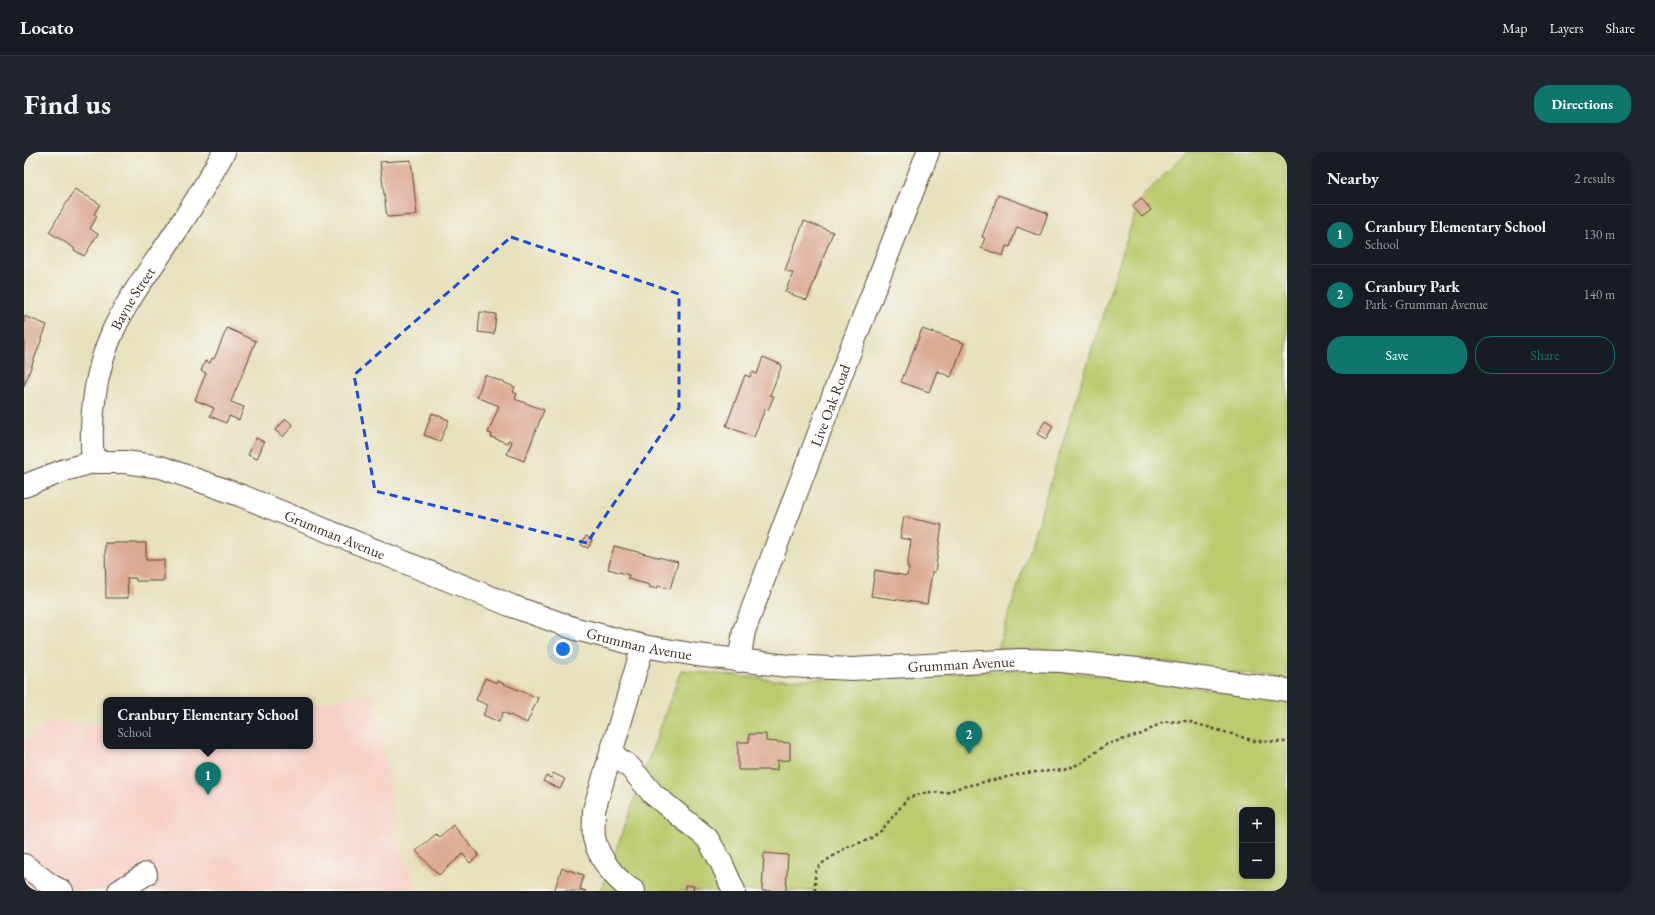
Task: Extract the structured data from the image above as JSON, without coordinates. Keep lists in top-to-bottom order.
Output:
{
  "streets": {
    "street": ["Bayne Street", "Live Oak Road", "Grumman Avenue"]
  },
  "crossings": [
    ["Bayne Street", "Grumman Avenue"],
    ["Live Oak Road", "Grumman Avenue"]
  ],
  "page": {
    "header": "Locato",
    "nav": ["Map", "Layers", "Share"],
    "buttons": [
      "Directions",
      ["Save", "Share"]
    ],
    "title": "Find us",
    "heading": ["Nearby", "2 results"],
    "list": [
      {
        "mark": "1",
        "name": "Cranbury Elementary School",
        "note": "School",
        "value": "130 m"
      },
      {
        "mark": "2",
        "name": "Cranbury Park",
        "note": "Park · Grumman Avenue",
        "value": "140 m"
      }
    ],
    "popup": ["Cranbury Elementary School", "School"],
    "pins": ["2", "1"],
    "map_buttons": ["+", "−"]
  }
}
